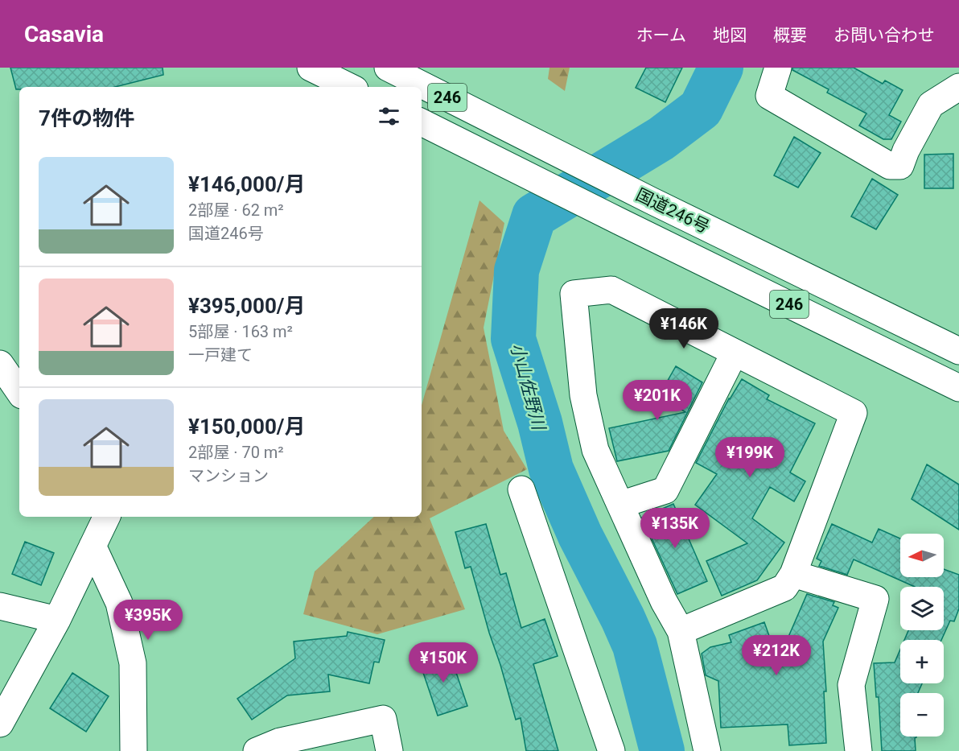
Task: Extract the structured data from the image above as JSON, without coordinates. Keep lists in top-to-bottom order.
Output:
{
  "streets": {
    "main road": ["246", "国道246号"]
  },
  "water": ["小山佐野川"],
  "north": "left",
  "page": {
    "header": "Casavia",
    "nav": [
      "ホーム",
      "地図",
      "概要",
      "お問い合わせ"
    ],
    "heading": "7件の物件",
    "list": [
      {
        "name": "¥146,000/月",
        "note": "2部屋 · 62 m² · 国道246号"
      },
      {
        "name": "¥395,000/月",
        "note": "5部屋 · 163 m² · 一戸建て"
      },
      {
        "name": "¥150,000/月",
        "note": "2部屋 · 70 m² · マンション"
      }
    ],
    "price": [
      "¥146K",
      "¥201K",
      "¥199K",
      "¥135K",
      "¥395K",
      "¥212K",
      "¥150K"
    ],
    "map_buttons": ["+", "−"]
  }
}
